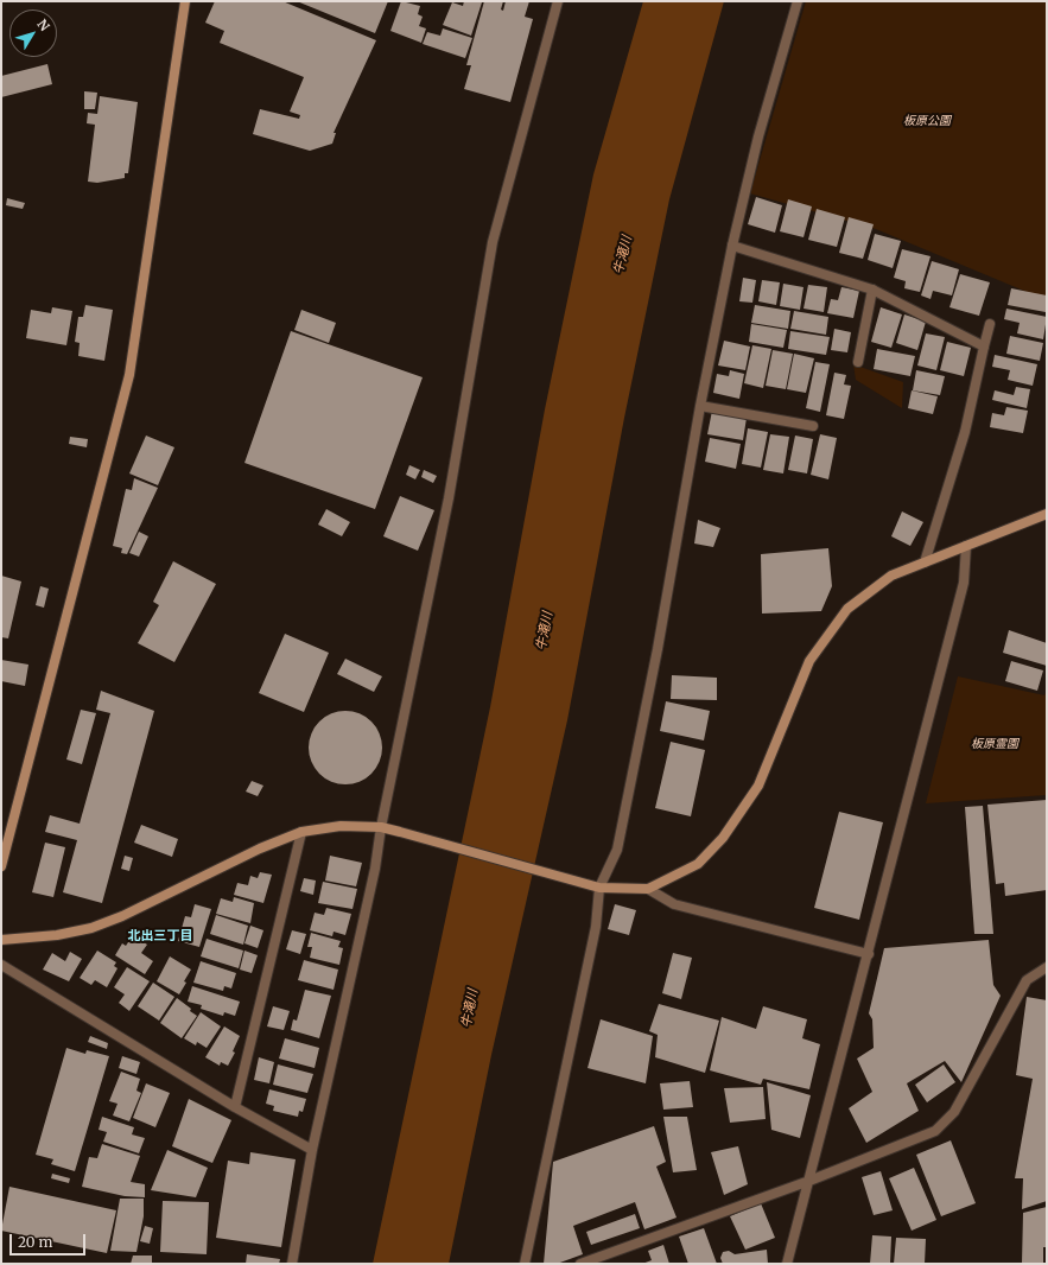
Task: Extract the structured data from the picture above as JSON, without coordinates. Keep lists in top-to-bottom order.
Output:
{
  "districts": ["北出三丁目"],
  "water": ["牛滝川"],
  "parks": ["板原公園", "板原霊園"],
  "scale_bar": "20 m",
  "north": "top right"
}
